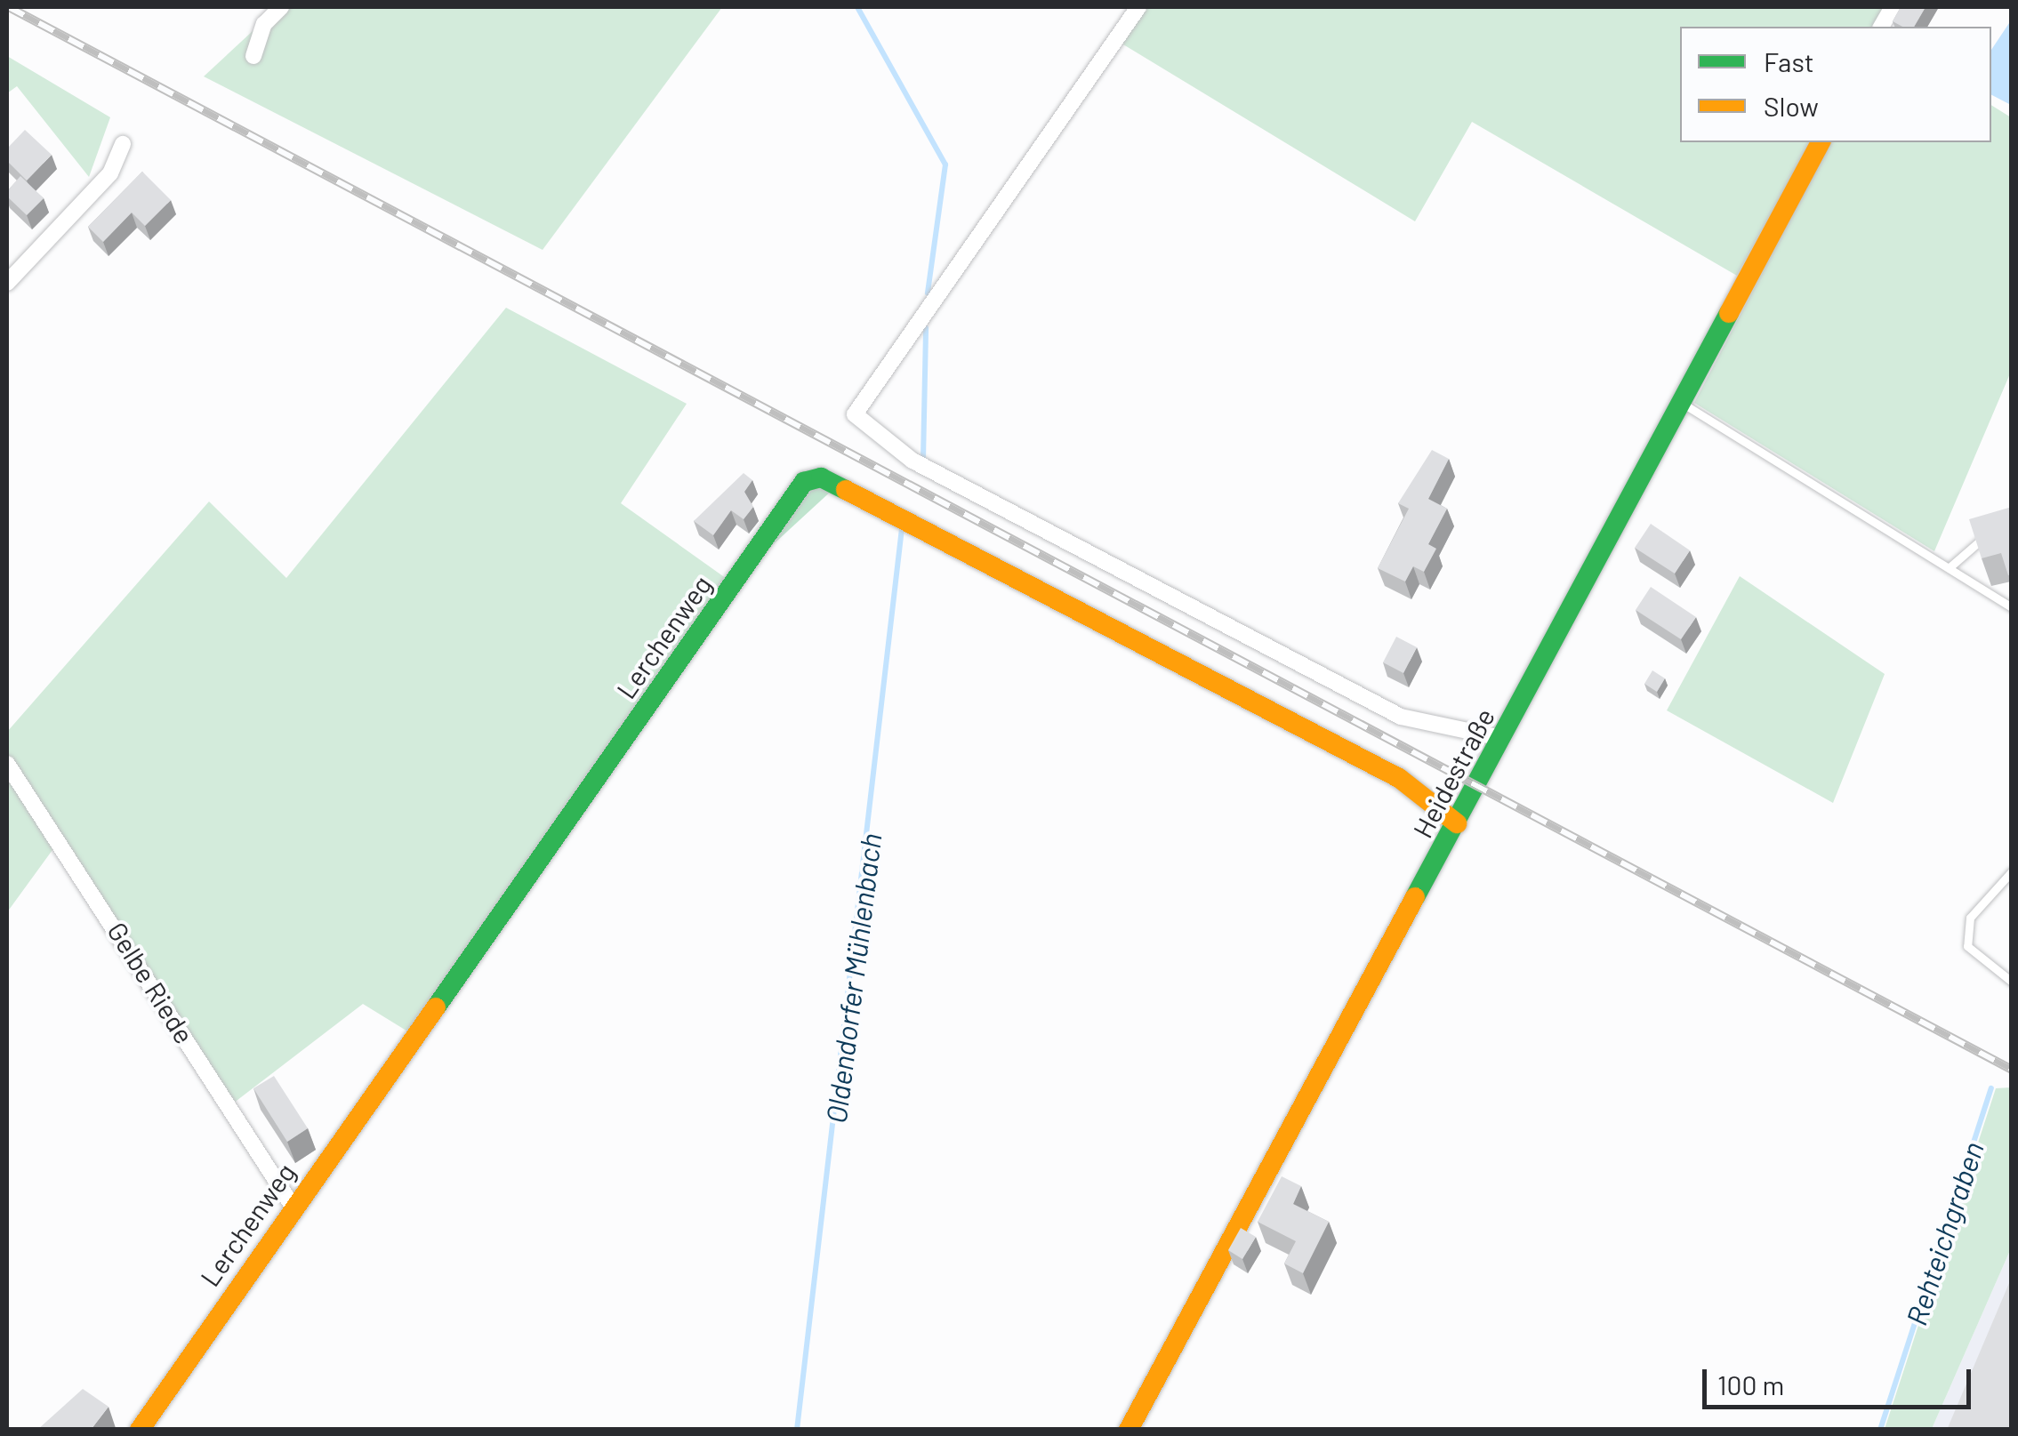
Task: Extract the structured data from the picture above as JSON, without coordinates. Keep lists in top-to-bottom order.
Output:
{
  "streets": {
    "street": ["Lerchenweg", "Heidestraße", "Gelbe Riede"]
  },
  "crossings": [
    ["Lerchenweg", "Heidestraße"],
    ["Lerchenweg", "Gelbe Riede"]
  ],
  "water": ["Oldendorfer Mühlenbach", "Rehteichgraben"],
  "legend": ["Fast", "Slow"],
  "scale_bar": "100 m"
}
